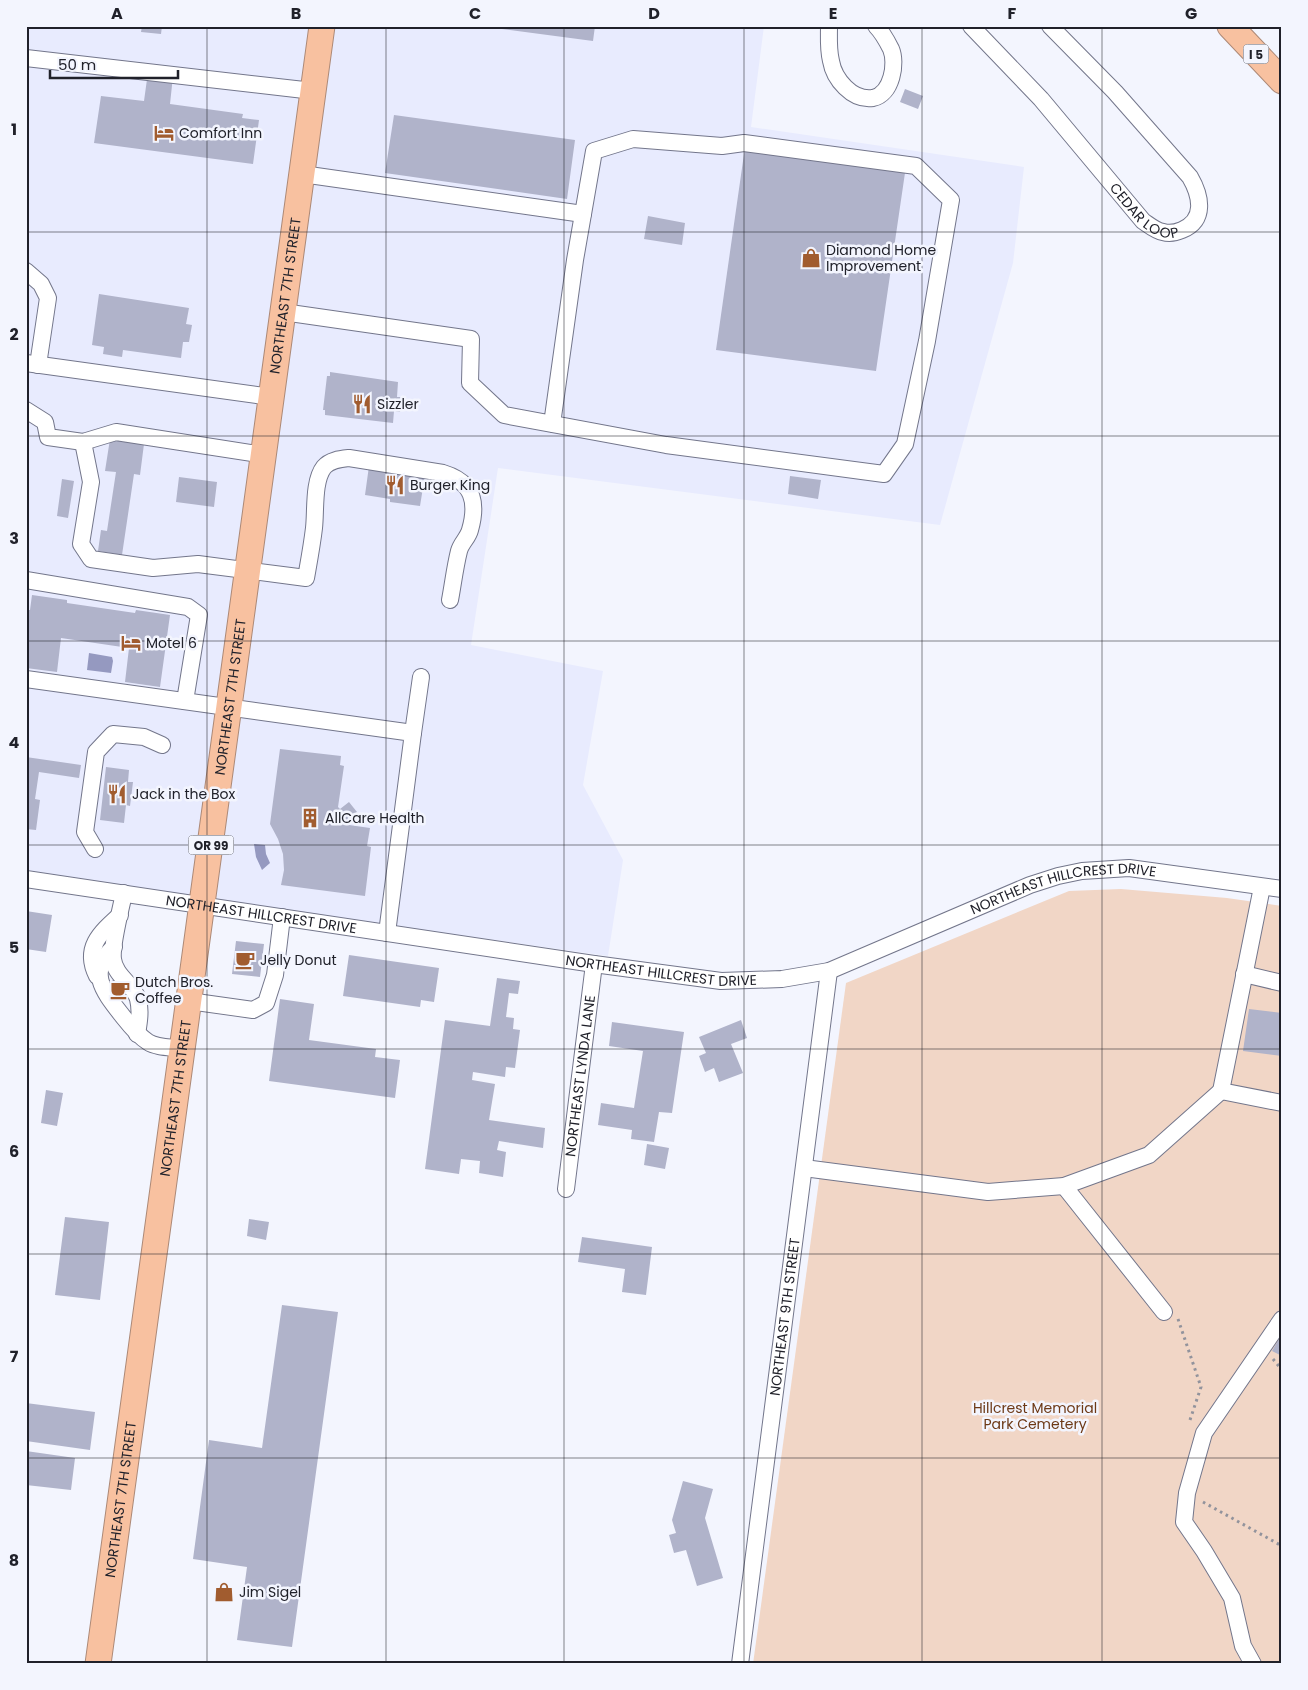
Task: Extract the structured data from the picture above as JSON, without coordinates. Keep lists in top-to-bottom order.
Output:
{
  "streets": {
    "highway": ["I 5", "NORTHEAST 7TH STREET", "OR 99"],
    "street": [
      "CEDAR LOOP",
      "NORTHEAST HILLCREST DRIVE",
      "NORTHEAST LYNDA LANE",
      "NORTHEAST 9TH STREET"
    ]
  },
  "crossings": [
    ["NORTHEAST 7TH STREET", "NORTHEAST HILLCREST DRIVE"],
    ["NORTHEAST HILLCREST DRIVE", "NORTHEAST LYNDA LANE"],
    ["NORTHEAST HILLCREST DRIVE", "NORTHEAST 9TH STREET"]
  ],
  "parks": ["Hillcrest Memorial Park Cemetery"],
  "places": {
    "hotel": ["Comfort Inn", "Motel 6"],
    "shop": ["Diamond Home Improvement", "Jim Sigel"],
    "restaurant": ["Sizzler", "Burger King", "Jack in the Box"],
    "building": ["AllCare Health"],
    "cafe": ["Jelly Donut", "Dutch Bros. Coffee"]
  },
  "scale_bar": "50 m",
  "grid": {
    "columns": [
      "A",
      "B",
      "C",
      "D",
      "E",
      "F",
      "G"
    ],
    "rows": [
      "1",
      "2",
      "3",
      "4",
      "5",
      "6",
      "7",
      "8"
    ]
  }
}
